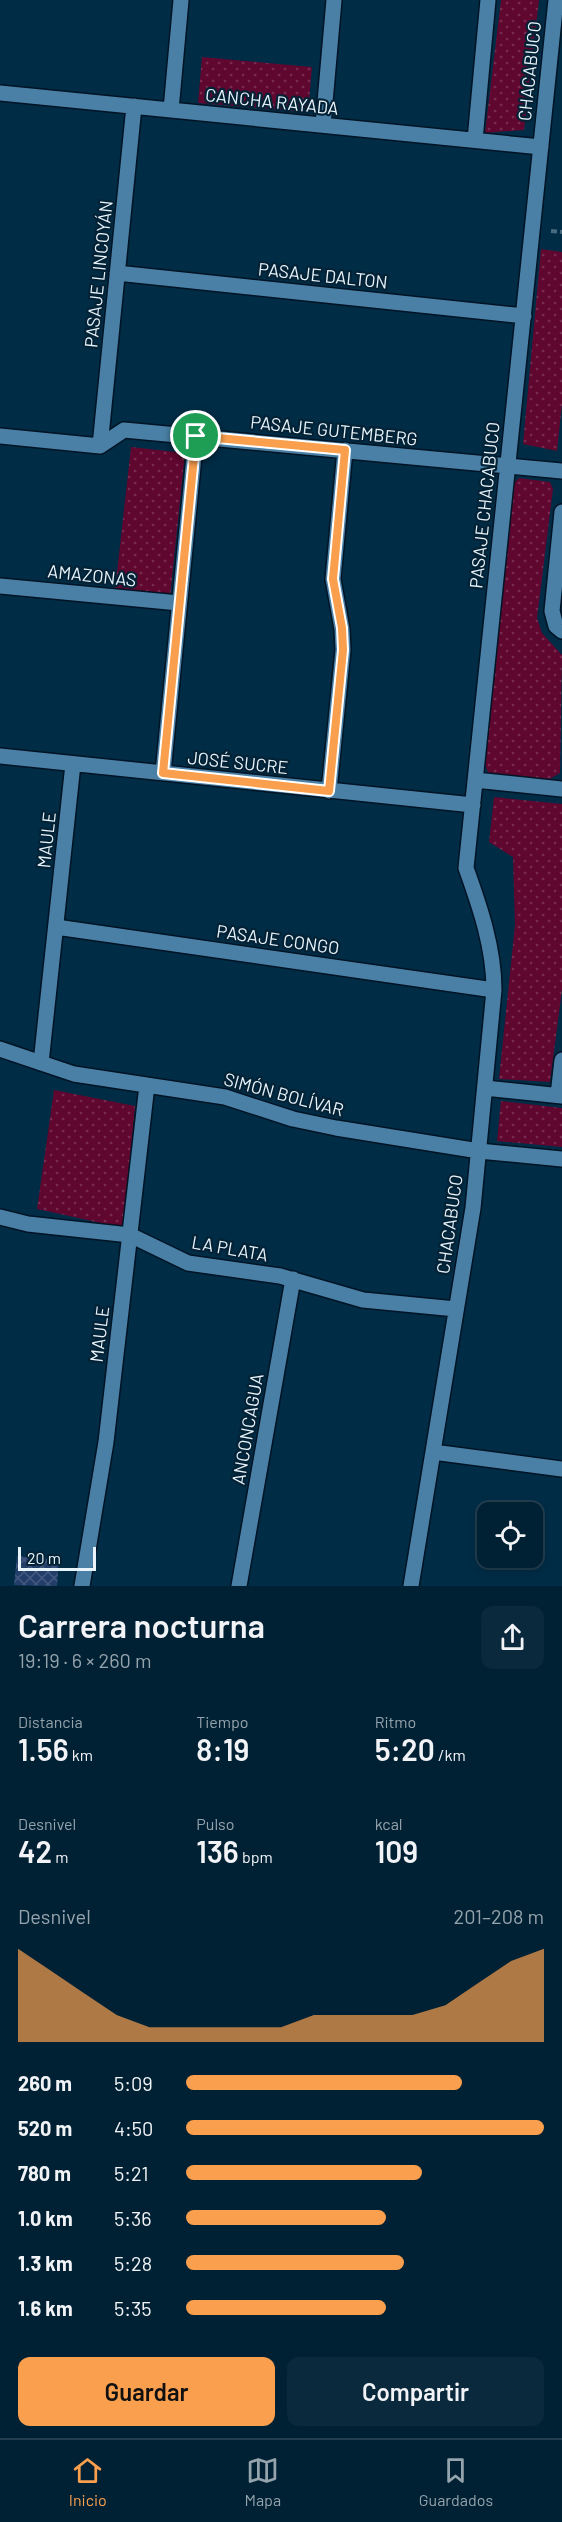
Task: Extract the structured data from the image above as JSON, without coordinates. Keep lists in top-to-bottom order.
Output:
{
  "streets": {
    "street": [
      "CHACABUCO",
      "CANCHA RAYADA",
      "PASAJE LINCOYÁN",
      "PASAJE DALTON",
      "PASAJE GUTEMBERG",
      "PASAJE CHACABUCO",
      "AMAZONAS",
      "JOSÉ SUCRE",
      "MAULE",
      "PASAJE CONGO",
      "SIMÓN BOLÍVAR",
      "LA PLATA",
      "ANCONCAGUA"
    ]
  },
  "crossings": [
    ["CHACABUCO", "CANCHA RAYADA"],
    ["CHACABUCO", "PASAJE CHACABUCO"],
    ["CHACABUCO", "PASAJE CONGO"],
    ["CHACABUCO", "SIMÓN BOLÍVAR"],
    ["CHACABUCO", "LA PLATA"],
    ["CANCHA RAYADA", "PASAJE LINCOYÁN"],
    ["CANCHA RAYADA", "PASAJE CHACABUCO"],
    ["PASAJE LINCOYÁN", "PASAJE DALTON"],
    ["PASAJE LINCOYÁN", "PASAJE GUTEMBERG"],
    ["PASAJE DALTON", "PASAJE CHACABUCO"],
    ["PASAJE GUTEMBERG", "PASAJE CHACABUCO"],
    ["PASAJE CHACABUCO", "JOSÉ SUCRE"],
    ["JOSÉ SUCRE", "MAULE"],
    ["MAULE", "PASAJE CONGO"],
    ["MAULE", "SIMÓN BOLÍVAR"],
    ["MAULE", "LA PLATA"],
    ["LA PLATA", "ANCONCAGUA"]
  ],
  "scale_bar": "20 m",
  "page": {
    "scale": "20 m",
    "heading": ["Carrera nocturna", "19:19 · 6 × 260 m"],
    "stats": [
      ["Distancia", "1.56 km"],
      ["Tiempo", "8:19"],
      ["Ritmo", "5:20 /km"],
      ["Desnivel", "42 m"],
      ["Pulso", "136 bpm"],
      ["kcal", "109"]
    ],
    "chart": ["Desnivel", "201–208 m"],
    "list": [
      {
        "name": "260 m",
        "note": "5:09"
      },
      {
        "name": "520 m",
        "note": "4:50"
      },
      {
        "name": "780 m",
        "note": "5:21"
      },
      {
        "name": "1.0 km",
        "note": "5:36"
      },
      {
        "name": "1.3 km",
        "note": "5:28"
      },
      {
        "name": "1.6 km",
        "note": "5:35"
      }
    ],
    "buttons": ["Guardar", "Compartir"],
    "tabs": ["Inicio", "Mapa", "Guardados"]
  }
}
